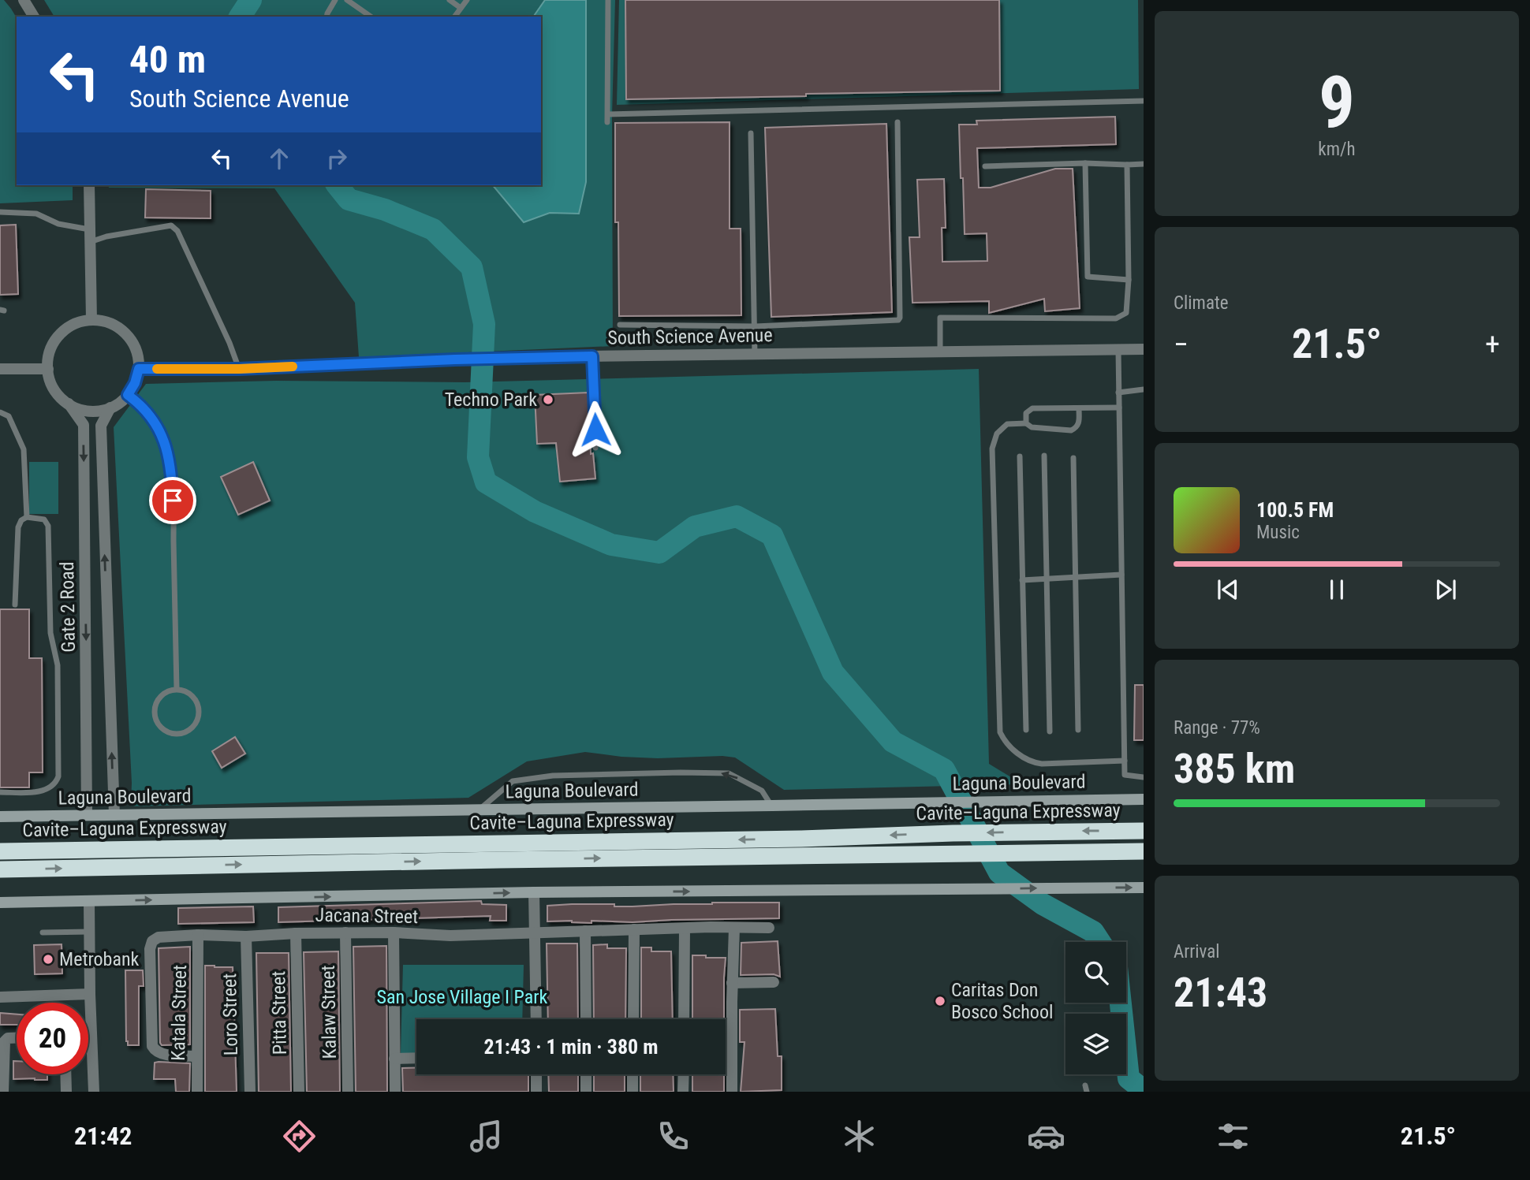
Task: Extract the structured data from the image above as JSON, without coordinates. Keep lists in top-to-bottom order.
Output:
{
  "streets": {
    "highway": ["Cavite–Laguna Expressway"],
    "main road": ["Laguna Boulevard"],
    "street": [
      "South Science Avenue",
      "Gate 2 Road",
      "Jacana Street",
      "Kalaw Street",
      "Katala Street",
      "Pitta Street",
      "Loro Street"
    ]
  },
  "crossings": [
    ["South Science Avenue", "Gate 2 Road"],
    ["Gate 2 Road", "Laguna Boulevard"],
    ["Jacana Street", "Kalaw Street"],
    ["Jacana Street", "Katala Street"],
    ["Jacana Street", "Pitta Street"],
    ["Jacana Street", "Loro Street"]
  ],
  "parks": ["San Jose Village I Park"],
  "places": ["Techno Park", "Metrobank", "Caritas Don Bosco School"],
  "page": {
    "tile": [
      ["9", "km/h"],
      "Climate",
      ["Range · 77%", "385 km"],
      ["Arrival", "21:43"]
    ],
    "turn": ["40 m", "South Science Avenue"],
    "heat": ["−", "21.5°", "+"],
    "song": ["100.5 FM", "Music"],
    "limit": "20",
    "trip": "21:43 · 1 min · 380 m",
    "tabs": ["21:42", "21.5°"]
  }
}
